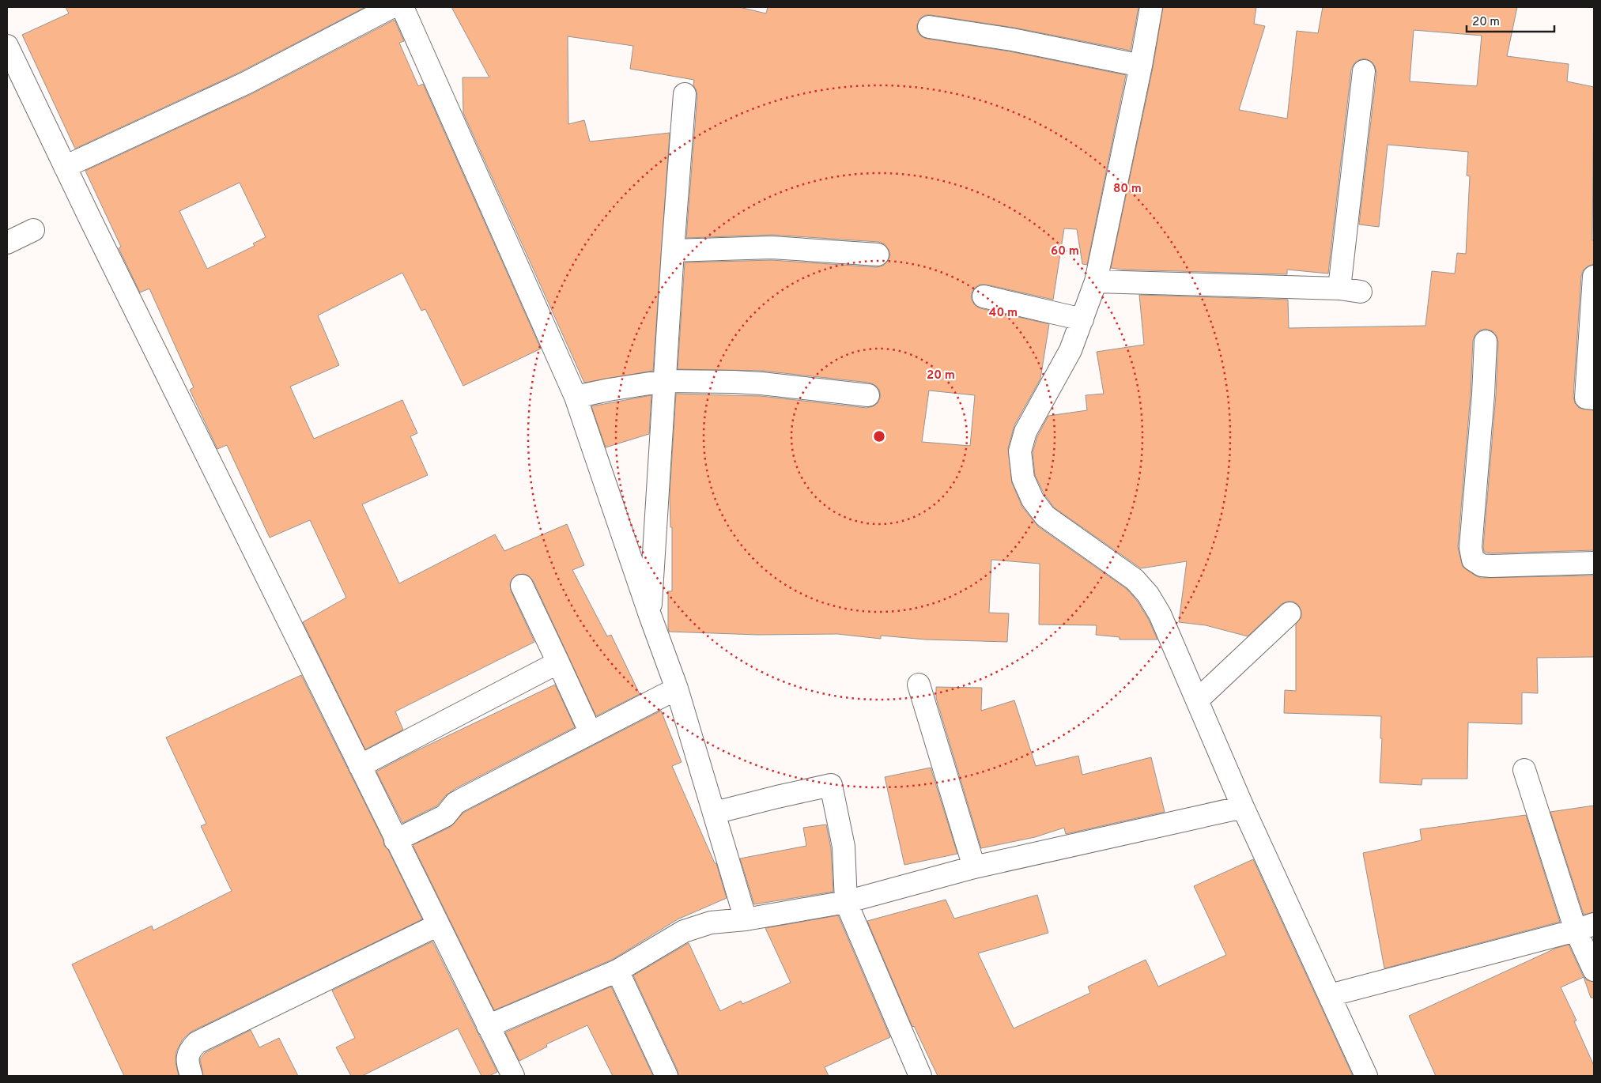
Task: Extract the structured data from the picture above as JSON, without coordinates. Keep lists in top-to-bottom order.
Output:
{
  "scale_bar": "20 m",
  "rings": [
    "80 m",
    "60 m",
    "40 m",
    "20 m"
  ]
}
